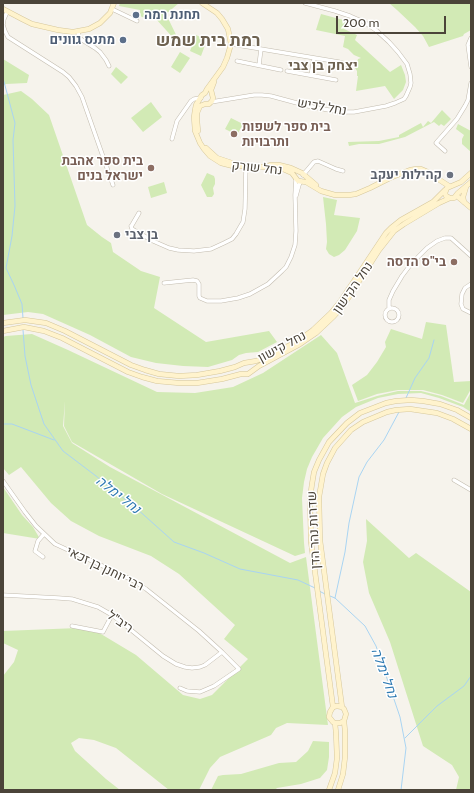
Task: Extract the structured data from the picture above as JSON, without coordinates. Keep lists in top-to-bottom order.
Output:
{
  "streets": {
    "main road": [
      "נחל שורק",
      "נחל הקישון",
      "נחל קישון",
      "שדרות נהר הדן"
    ],
    "street": ["נחל לכיש", "רבי יוחנן בן זכאי", "ריב\"ל"]
  },
  "crossings": [
    ["נחל לכיש", "נחל שורק"],
    ["נחל הקישון", "נחל קישון"],
    ["רבי יוחנן בן זכאי", "ריב\"ל"]
  ],
  "districts": ["רמת בית שמש", "יצחק בן צבי"],
  "water": ["נחל ימלה"],
  "places": [
    "תחנת רמה",
    "מתנס גוונים",
    "בית ספר לשפות ותרבויות",
    "בית ספר אהבת ישראל בנים",
    "קהילות יעקב",
    "בן צבי",
    "בי\"ס הדסה"
  ],
  "scale_bar": "200 m"
}
